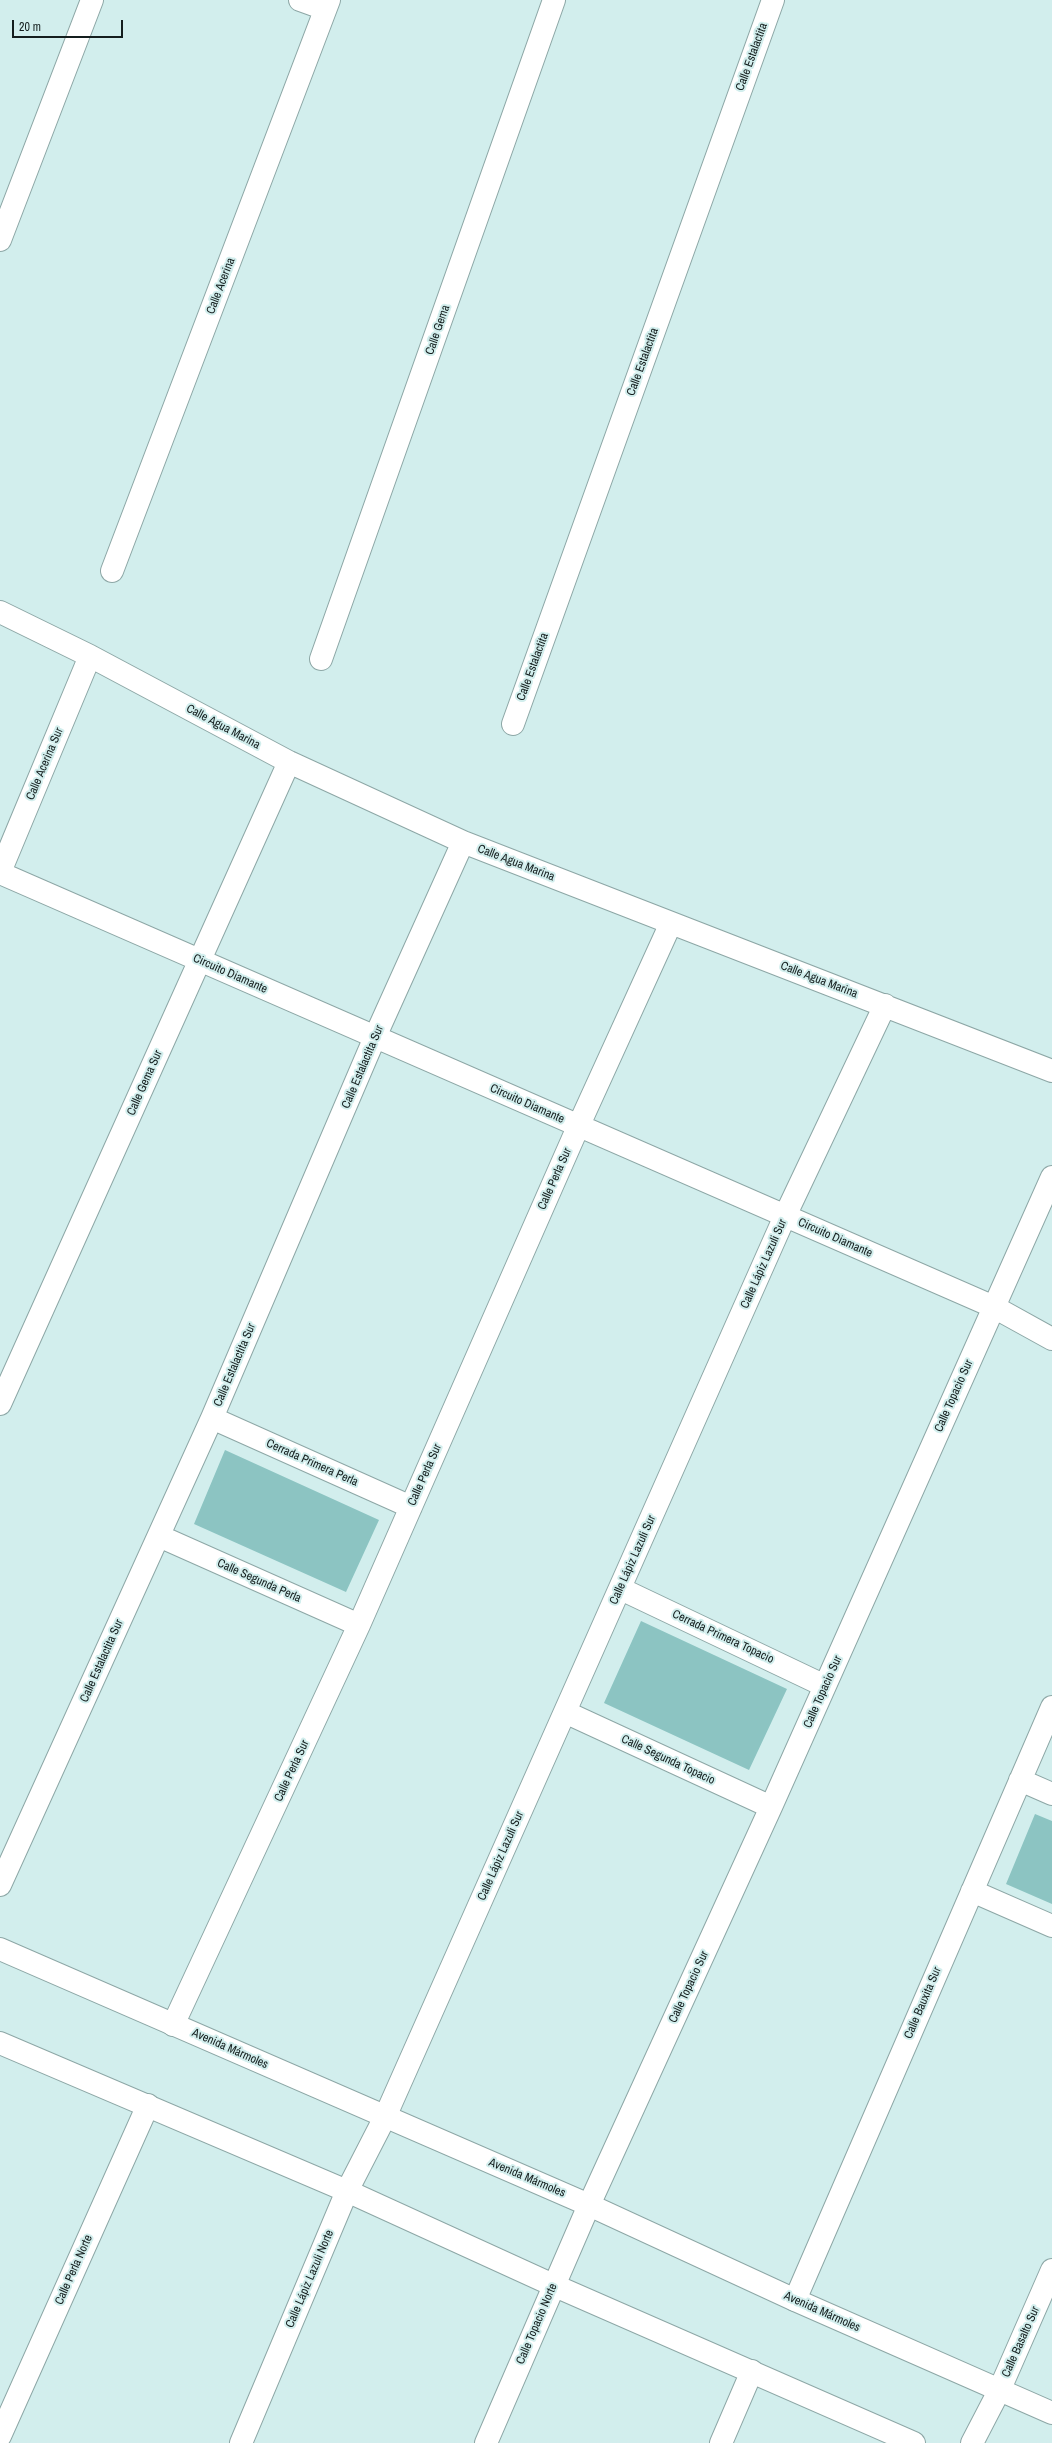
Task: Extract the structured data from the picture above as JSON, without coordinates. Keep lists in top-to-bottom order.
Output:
{
  "streets": {
    "street": [
      "Calle Estalactita",
      "Calle Acerina",
      "Calle Gema",
      "Calle Agua Marina",
      "Calle Acerina Sur",
      "Circuito Diamante",
      "Calle Estalactita Sur",
      "Calle Gema Sur",
      "Calle Perla Sur",
      "Calle Lápiz Lazuli Sur",
      "Calle Topacio Sur",
      "Cerrada Primera Perla",
      "Calle Segunda Perla",
      "Cerrada Primera Topacio",
      "Calle Segunda Topacio",
      "Calle Bauxita Sur",
      "Avenida Mármoles",
      "Calle Perla Norte",
      "Calle Lápiz Lazuli Norte",
      "Calle Topacio Norte",
      "Calle Basalto Sur"
    ]
  },
  "crossings": [
    ["Calle Agua Marina", "Calle Acerina Sur"],
    ["Calle Agua Marina", "Calle Estalactita Sur"],
    ["Calle Agua Marina", "Calle Gema Sur"],
    ["Calle Agua Marina", "Calle Perla Sur"],
    ["Calle Agua Marina", "Calle Lápiz Lazuli Sur"],
    ["Calle Acerina Sur", "Circuito Diamante"],
    ["Circuito Diamante", "Calle Estalactita Sur"],
    ["Circuito Diamante", "Calle Gema Sur"],
    ["Circuito Diamante", "Calle Perla Sur"],
    ["Circuito Diamante", "Calle Lápiz Lazuli Sur"],
    ["Circuito Diamante", "Calle Topacio Sur"],
    ["Calle Estalactita Sur", "Cerrada Primera Perla"],
    ["Calle Estalactita Sur", "Calle Segunda Perla"],
    ["Calle Perla Sur", "Cerrada Primera Perla"],
    ["Calle Perla Sur", "Calle Segunda Perla"],
    ["Calle Perla Sur", "Avenida Mármoles"],
    ["Calle Lápiz Lazuli Sur", "Cerrada Primera Topacio"],
    ["Calle Lápiz Lazuli Sur", "Calle Segunda Topacio"],
    ["Calle Lápiz Lazuli Sur", "Avenida Mármoles"],
    ["Calle Lápiz Lazuli Sur", "Calle Lápiz Lazuli Norte"],
    ["Calle Topacio Sur", "Cerrada Primera Topacio"],
    ["Calle Topacio Sur", "Calle Segunda Topacio"],
    ["Calle Topacio Sur", "Avenida Mármoles"],
    ["Calle Topacio Sur", "Calle Topacio Norte"],
    ["Calle Bauxita Sur", "Avenida Mármoles"],
    ["Avenida Mármoles", "Calle Lápiz Lazuli Norte"],
    ["Avenida Mármoles", "Calle Topacio Norte"],
    ["Avenida Mármoles", "Calle Basalto Sur"]
  ],
  "scale_bar": "20 m"
}
